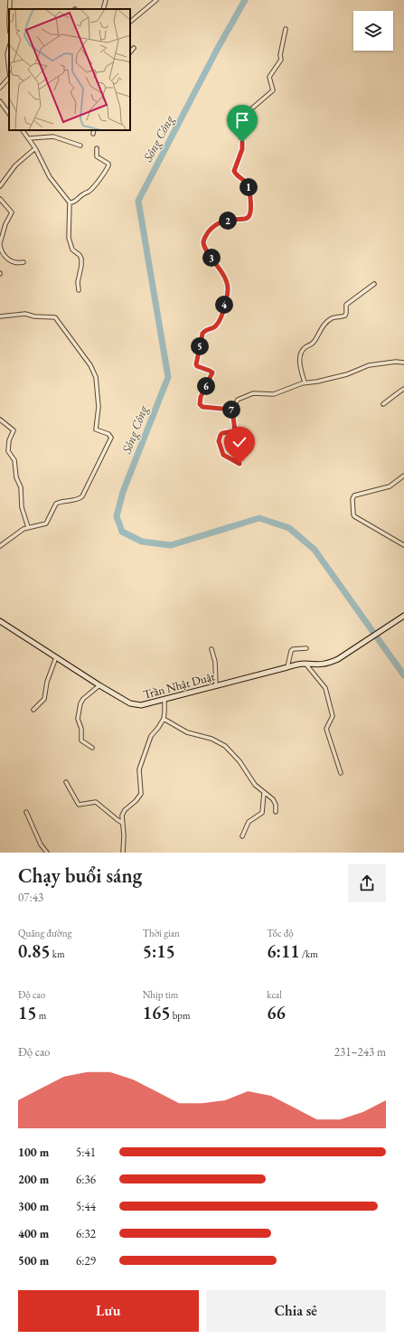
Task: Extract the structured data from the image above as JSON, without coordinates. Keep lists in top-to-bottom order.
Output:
{
  "streets": {
    "main road": ["Trần Nhật Duật"]
  },
  "water": ["Sông Công"],
  "page": {
    "pins": [
      "1",
      "2",
      "3",
      "4",
      "5",
      "6",
      "7"
    ],
    "heading": ["Chạy buổi sáng", "07:43"],
    "stats": [
      ["Quãng đường", "0.85 km"],
      ["Thời gian", "5:15"],
      ["Tốc độ", "6:11 /km"],
      ["Độ cao", "15 m"],
      ["Nhịp tim", "165 bpm"],
      ["kcal", "66"]
    ],
    "chart": ["Độ cao", "231–243 m"],
    "list": [
      {
        "name": "100 m",
        "note": "5:41"
      },
      {
        "name": "200 m",
        "note": "6:36"
      },
      {
        "name": "300 m",
        "note": "5:44"
      },
      {
        "name": "400 m",
        "note": "6:32"
      },
      {
        "name": "500 m",
        "note": "6:29"
      }
    ],
    "buttons": ["Lưu", "Chia sẻ"]
  }
}
